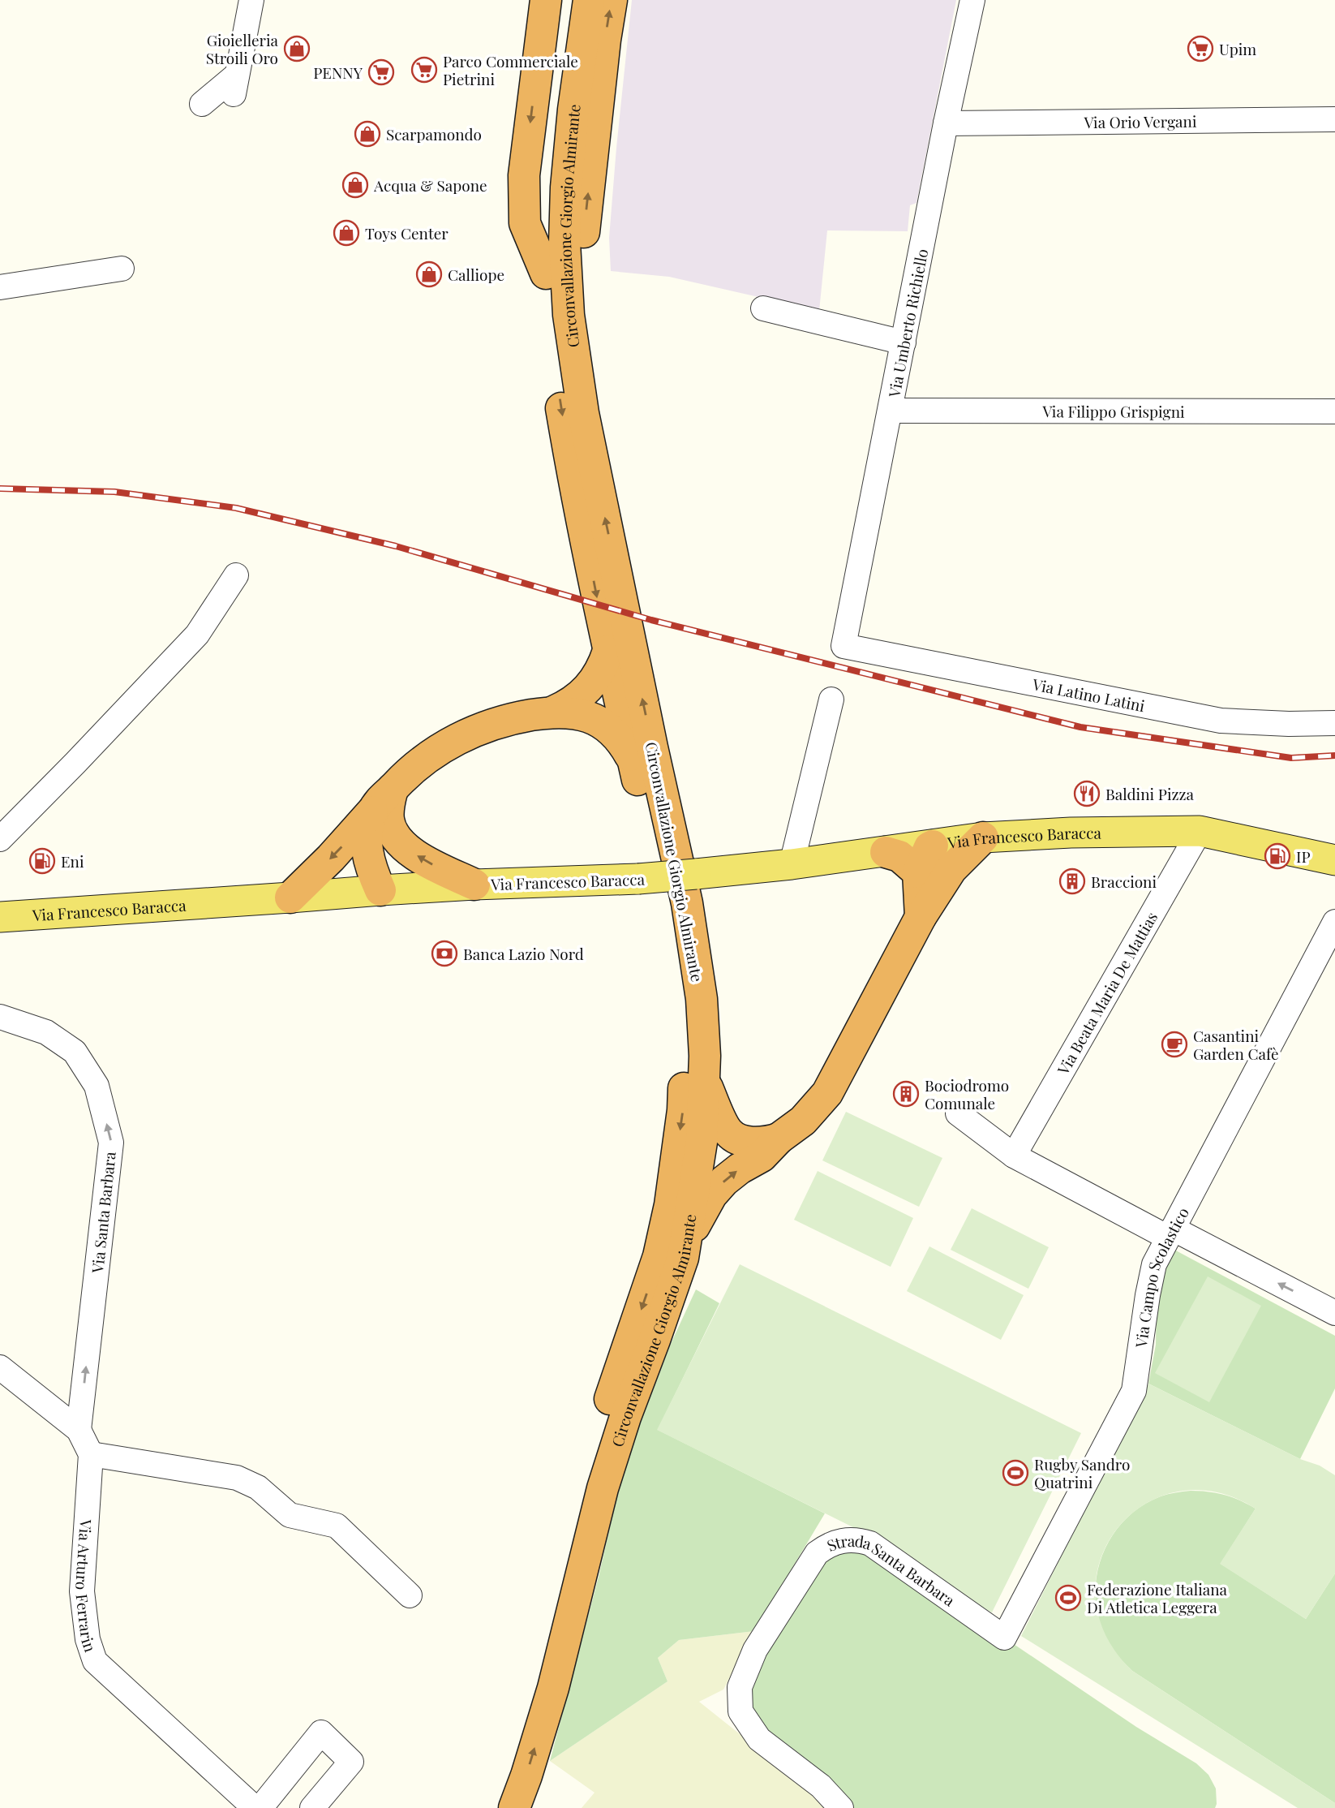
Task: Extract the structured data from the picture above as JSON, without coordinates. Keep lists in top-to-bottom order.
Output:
{
  "streets": {
    "highway": ["Circonvallazione Giorgio Almirante"],
    "main road": ["Via Francesco Baracca"],
    "street": [
      "Via Orio Vergani",
      "Via Umberto Richiello",
      "Via Filippo Grispigni",
      "Via Latino Latini",
      "Via Beata Maria De Mattias",
      "Via Santa Barbara",
      "Via Campo Scolastico",
      "Strada Santa Barbara",
      "Via Arturo Ferrarin"
    ]
  },
  "crossings": [
    ["Via Orio Vergani", "Via Umberto Richiello"],
    ["Via Umberto Richiello", "Via Filippo Grispigni"],
    ["Via Umberto Richiello", "Via Latino Latini"],
    ["Via Francesco Baracca", "Via Beata Maria De Mattias"],
    ["Via Campo Scolastico", "Strada Santa Barbara"]
  ],
  "one_way": ["Via Santa Barbara"],
  "places": {
    "shop": [
      "Gioielleria Stroili Oro",
      "Scarpamondo",
      "Acqua & Sapone",
      "Toys Center",
      "Calliope"
    ],
    "supermarket": ["Upim", "Parco Commerciale Pietrini", "PENNY"],
    "restaurant": ["Baldini Pizza"],
    "fuel station": ["IP", "Eni"],
    "building": ["Braccioni", "Bociodromo Comunale"],
    "bank": ["Banca Lazio Nord"],
    "cafe": ["Casantini Garden Cafè"],
    "sports": ["Rugby Sandro Quatrini", "Federazione Italiana Di Atletica Leggera"]
  }
}
